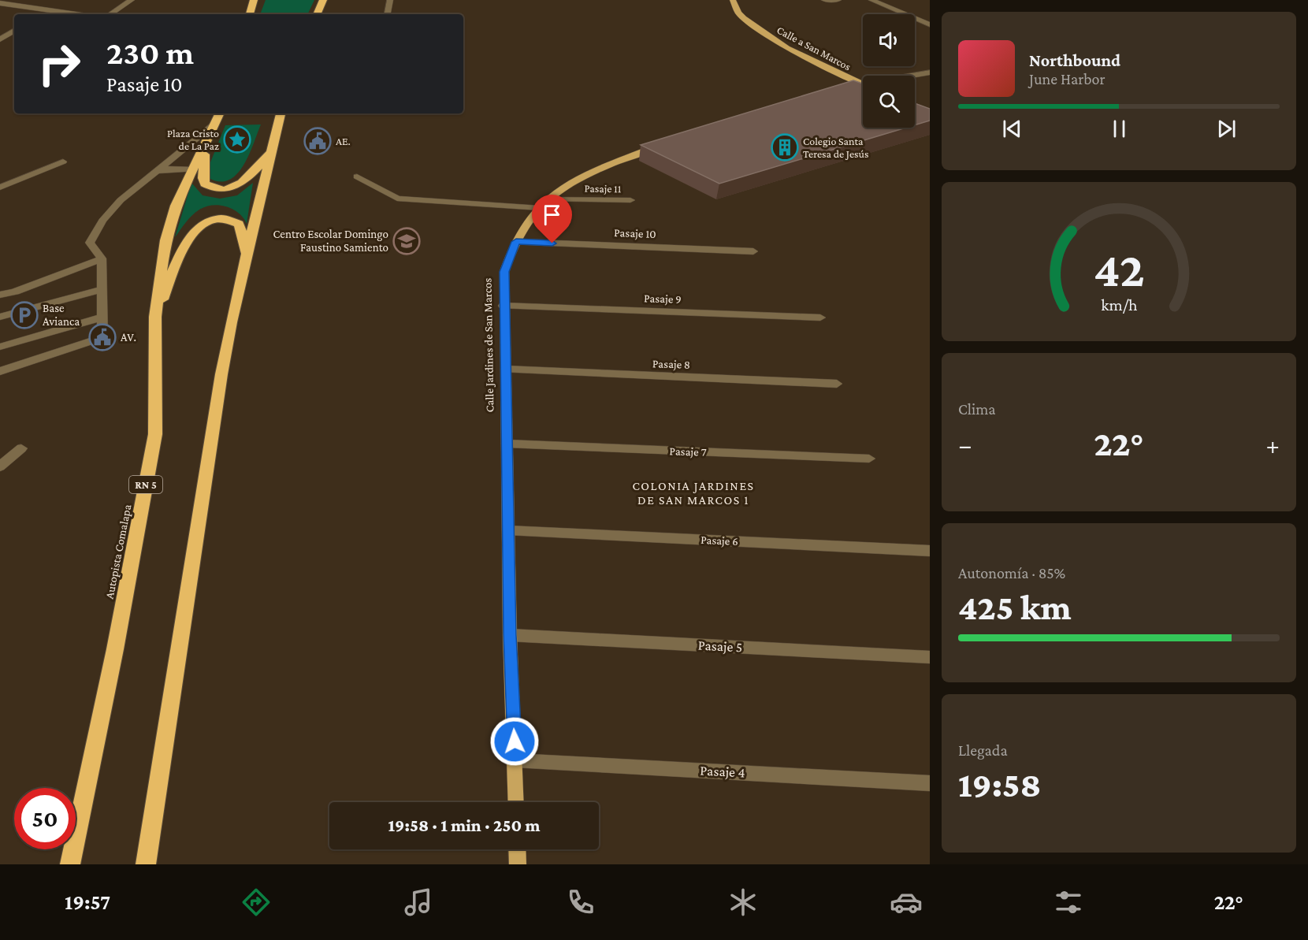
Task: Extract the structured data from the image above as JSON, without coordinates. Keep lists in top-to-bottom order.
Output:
{
  "streets": {
    "highway": ["RN 5", "Autopista Comalapa"],
    "main road": ["Calle a San Marcos", "Calle Jardines de San Marcos"],
    "street": [
      "Pasaje 11",
      "Pasaje 10",
      "Pasaje 9",
      "Pasaje 8",
      "Pasaje 7",
      "Pasaje 6",
      "Pasaje 5",
      "Pasaje 4"
    ]
  },
  "crossings": [
    ["Pasaje 11", "Calle Jardines de San Marcos"],
    ["Pasaje 10", "Calle Jardines de San Marcos"],
    ["Pasaje 9", "Calle Jardines de San Marcos"],
    ["Calle Jardines de San Marcos", "Pasaje 8"],
    ["Calle Jardines de San Marcos", "Pasaje 7"],
    ["Calle Jardines de San Marcos", "Pasaje 6"],
    ["Calle Jardines de San Marcos", "Pasaje 5"],
    ["Calle Jardines de San Marcos", "Pasaje 4"]
  ],
  "districts": ["COLONIA JARDINES DE SAN MARCOS 1"],
  "places": {
    "place": ["Plaza Cristo de La Paz"],
    "public building": ["AE.", "AV."],
    "building": ["Colegio Santa Teresa de Jesús"],
    "school or university": ["Centro Escolar Domingo Faustino Samiento"],
    "parking": ["Base Avianca"]
  },
  "page": {
    "turn": ["230 m", "Pasaje 10"],
    "song": ["Northbound", "June Harbor"],
    "tile": [
      "Clima",
      ["Autonomía · 85%", "425 km"],
      ["Llegada", "19:58"]
    ],
    "heat": ["−", "22°", "+"],
    "limit": "50",
    "trip": "19:58 · 1 min · 250 m",
    "tabs": ["19:57", "22°"],
    "gauge": ["42", "km/h"]
  }
}
